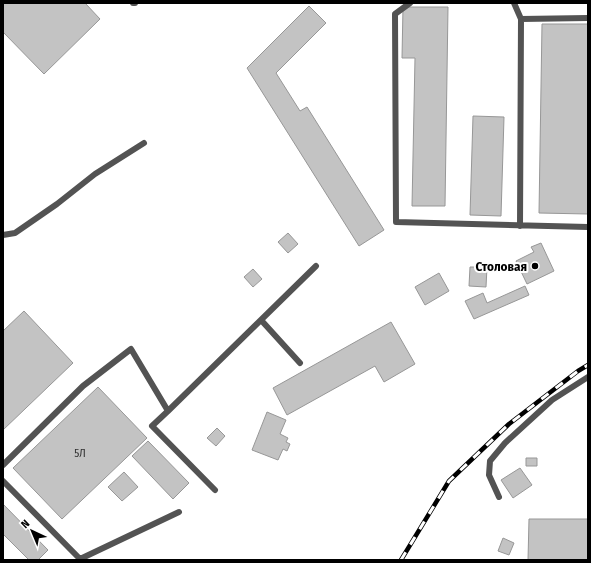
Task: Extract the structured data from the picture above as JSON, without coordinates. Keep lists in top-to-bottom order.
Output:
{
  "places": ["Столовая"],
  "house_numbers": ["5Л"],
  "north": "top left"
}
